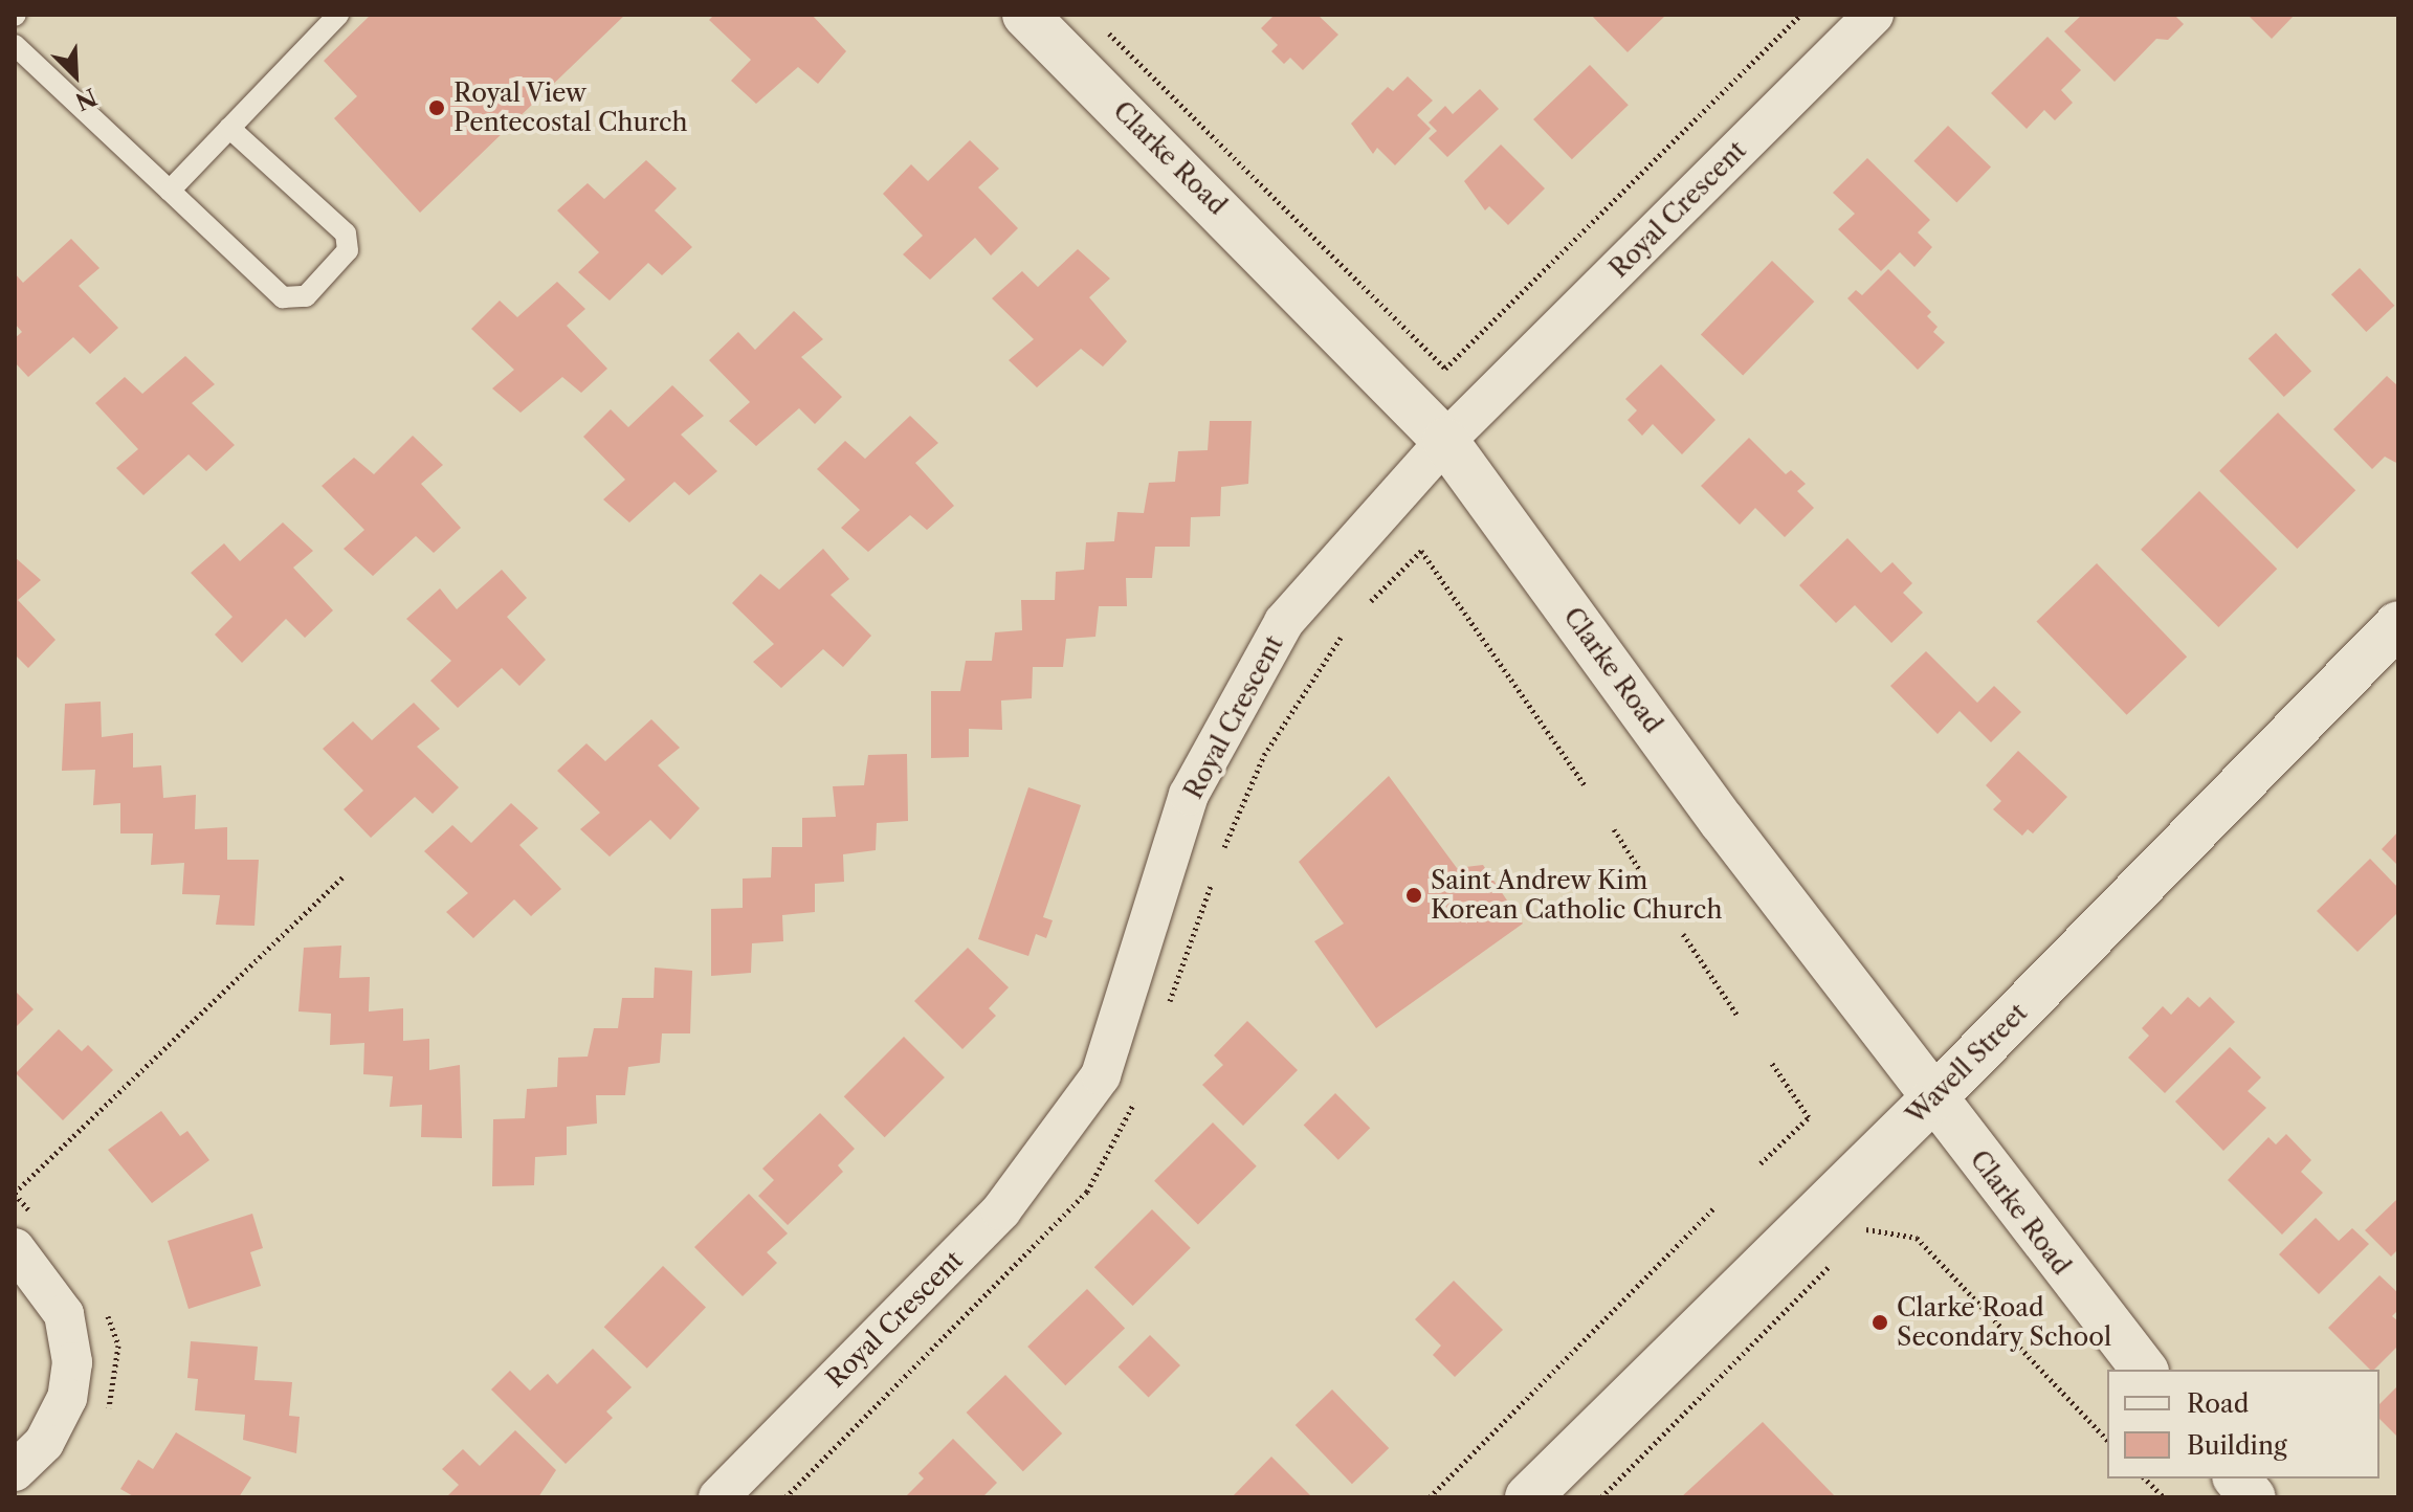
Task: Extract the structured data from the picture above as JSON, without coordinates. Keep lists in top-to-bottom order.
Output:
{
  "streets": {
    "main road": ["Clarke Road", "Wavell Street"],
    "street": ["Royal Crescent"]
  },
  "crossings": [
    ["Clarke Road", "Royal Crescent"],
    ["Clarke Road", "Wavell Street"]
  ],
  "places": ["Royal View Pentecostal Church", "Saint Andrew Kim Korean Catholic Church", "Clarke Road Secondary School"],
  "legend": ["Road", "Building"],
  "north": "bottom right"
}
